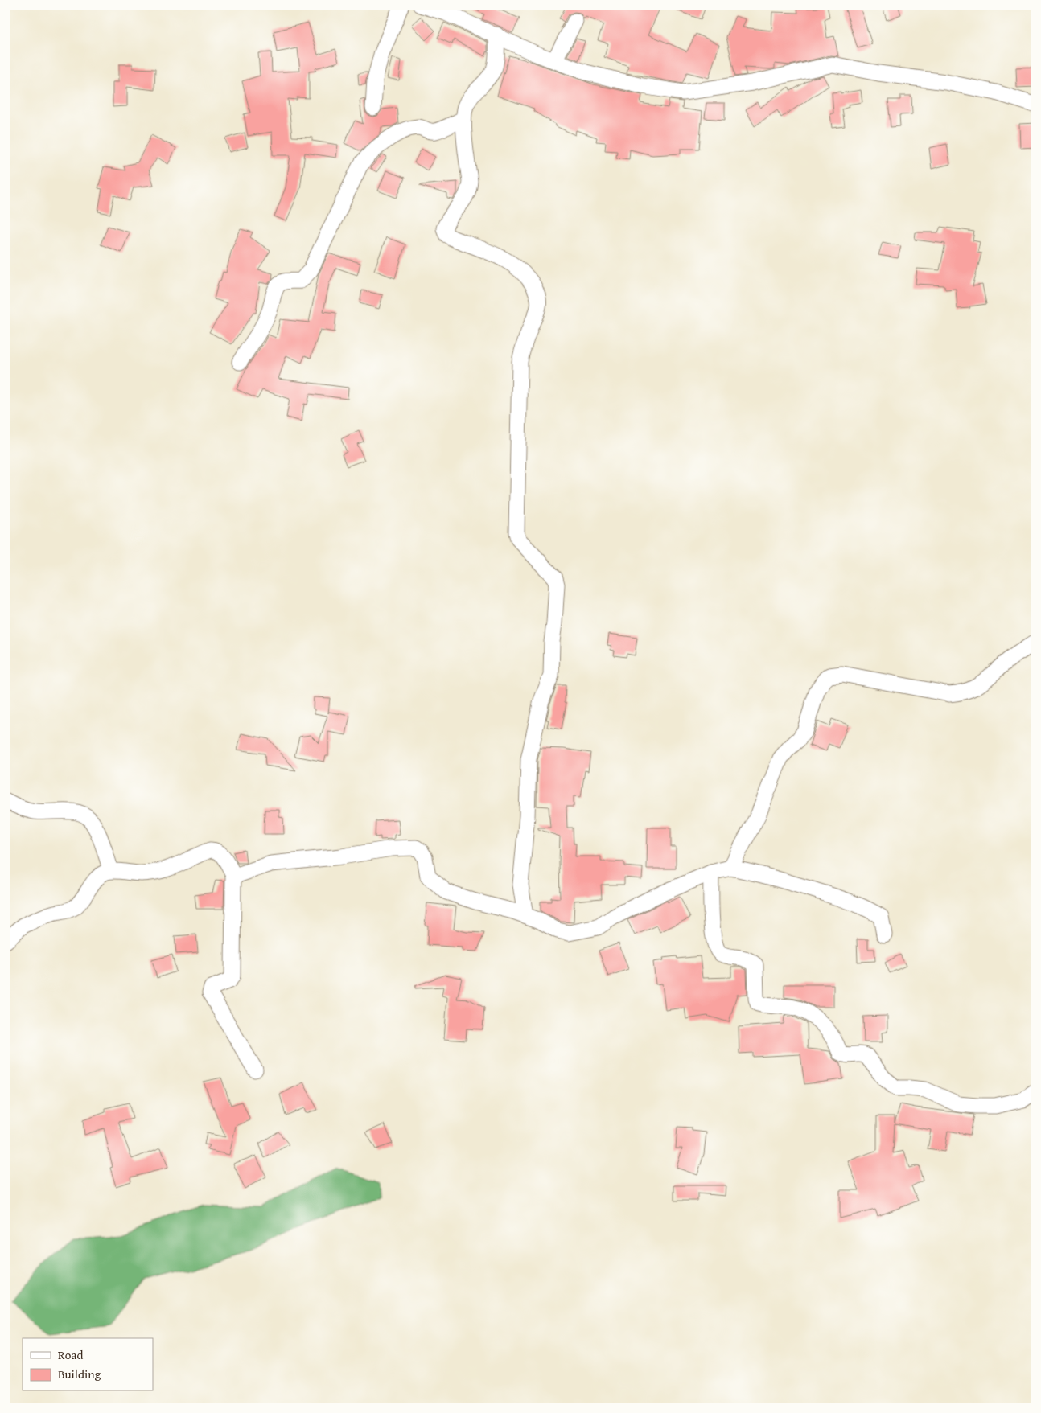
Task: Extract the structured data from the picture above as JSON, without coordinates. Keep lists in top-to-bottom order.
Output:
{
  "legend": ["Road", "Building"]
}
